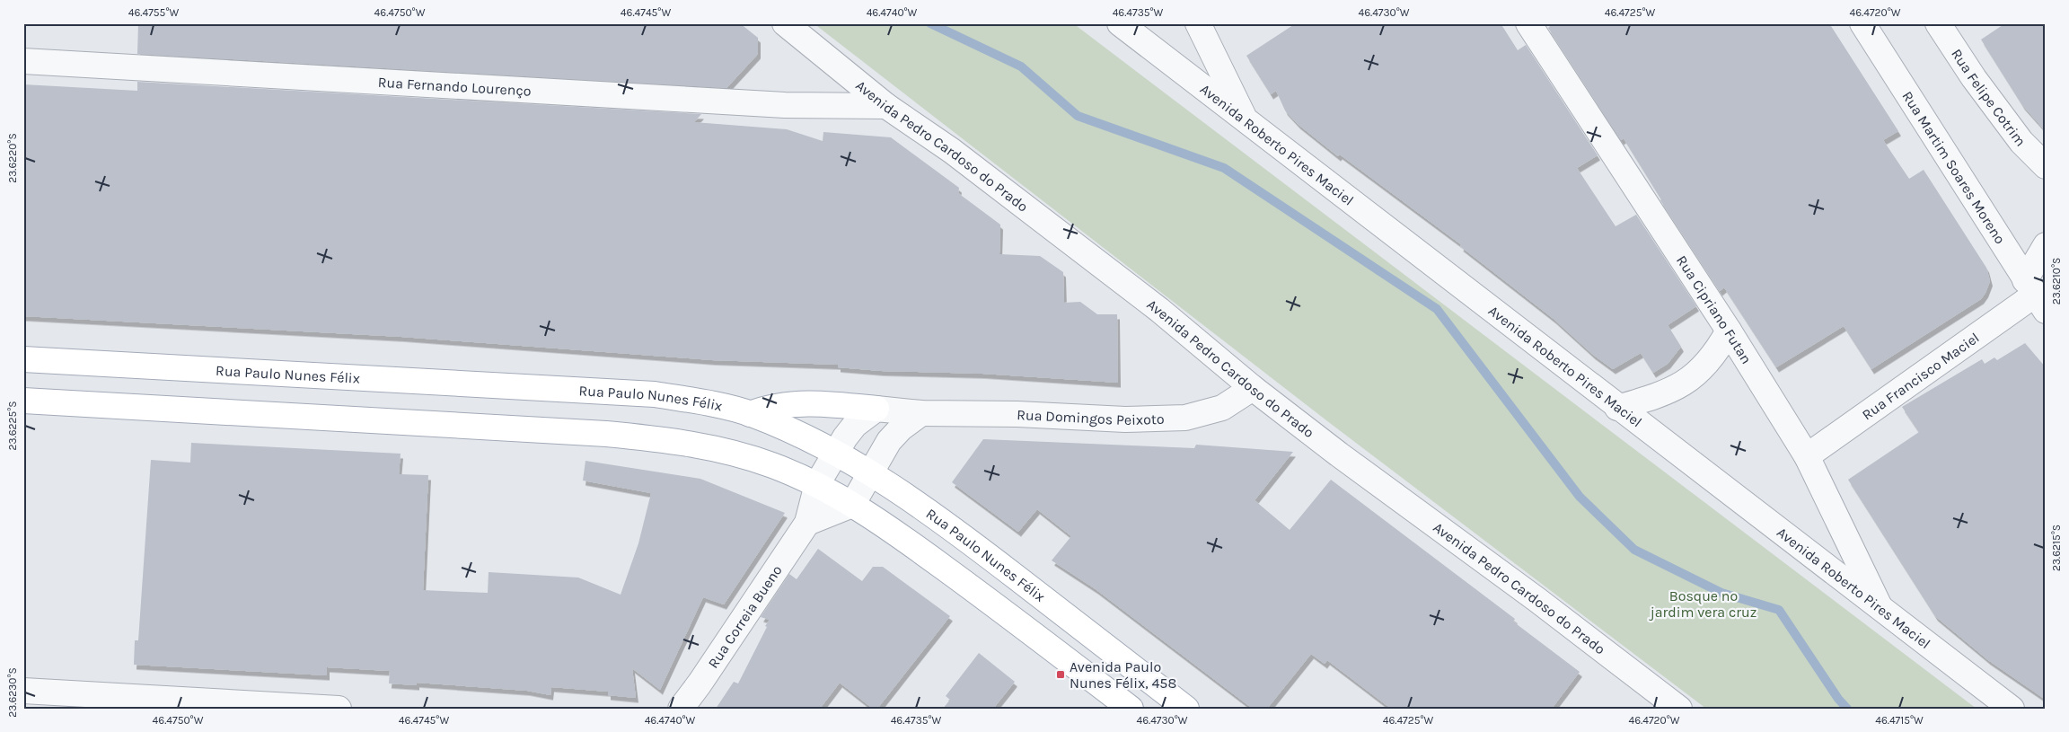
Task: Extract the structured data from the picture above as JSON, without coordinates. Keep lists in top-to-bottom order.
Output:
{
  "streets": {
    "main road": ["Rua Paulo Nunes Félix"],
    "street": [
      "Rua Fernando Lourenço",
      "Rua Felipe Cotrim",
      "Avenida Roberto Pires Maciel",
      "Avenida Pedro Cardoso do Prado",
      "Rua Martim Soares Moreno",
      "Rua Cipriano Futan",
      "Rua Francisco Maciel",
      "Rua Domingos Peixoto",
      "Rua Correia Bueno"
    ]
  },
  "crossings": [
    ["Rua Fernando Lourenço", "Avenida Pedro Cardoso do Prado"],
    ["Avenida Roberto Pires Maciel", "Rua Cipriano Futan"],
    ["Avenida Pedro Cardoso do Prado", "Rua Domingos Peixoto"],
    ["Rua Martim Soares Moreno", "Rua Francisco Maciel"],
    ["Rua Cipriano Futan", "Rua Francisco Maciel"]
  ],
  "parks": ["Bosque no jardim vera cruz"],
  "places": {
    "transit": ["Avenida Paulo Nunes Félix, 458"]
  },
  "coordinates": [
    "46.4755°W",
    "46.4750°W",
    "46.4745°W",
    "46.4740°W",
    "46.4735°W",
    "46.4730°W",
    "46.4725°W",
    "46.4720°W",
    "23.6220°S",
    "23.6210°S",
    "23.6225°S",
    "23.6215°S",
    "23.6230°S",
    "46.4715°W"
  ]
}
